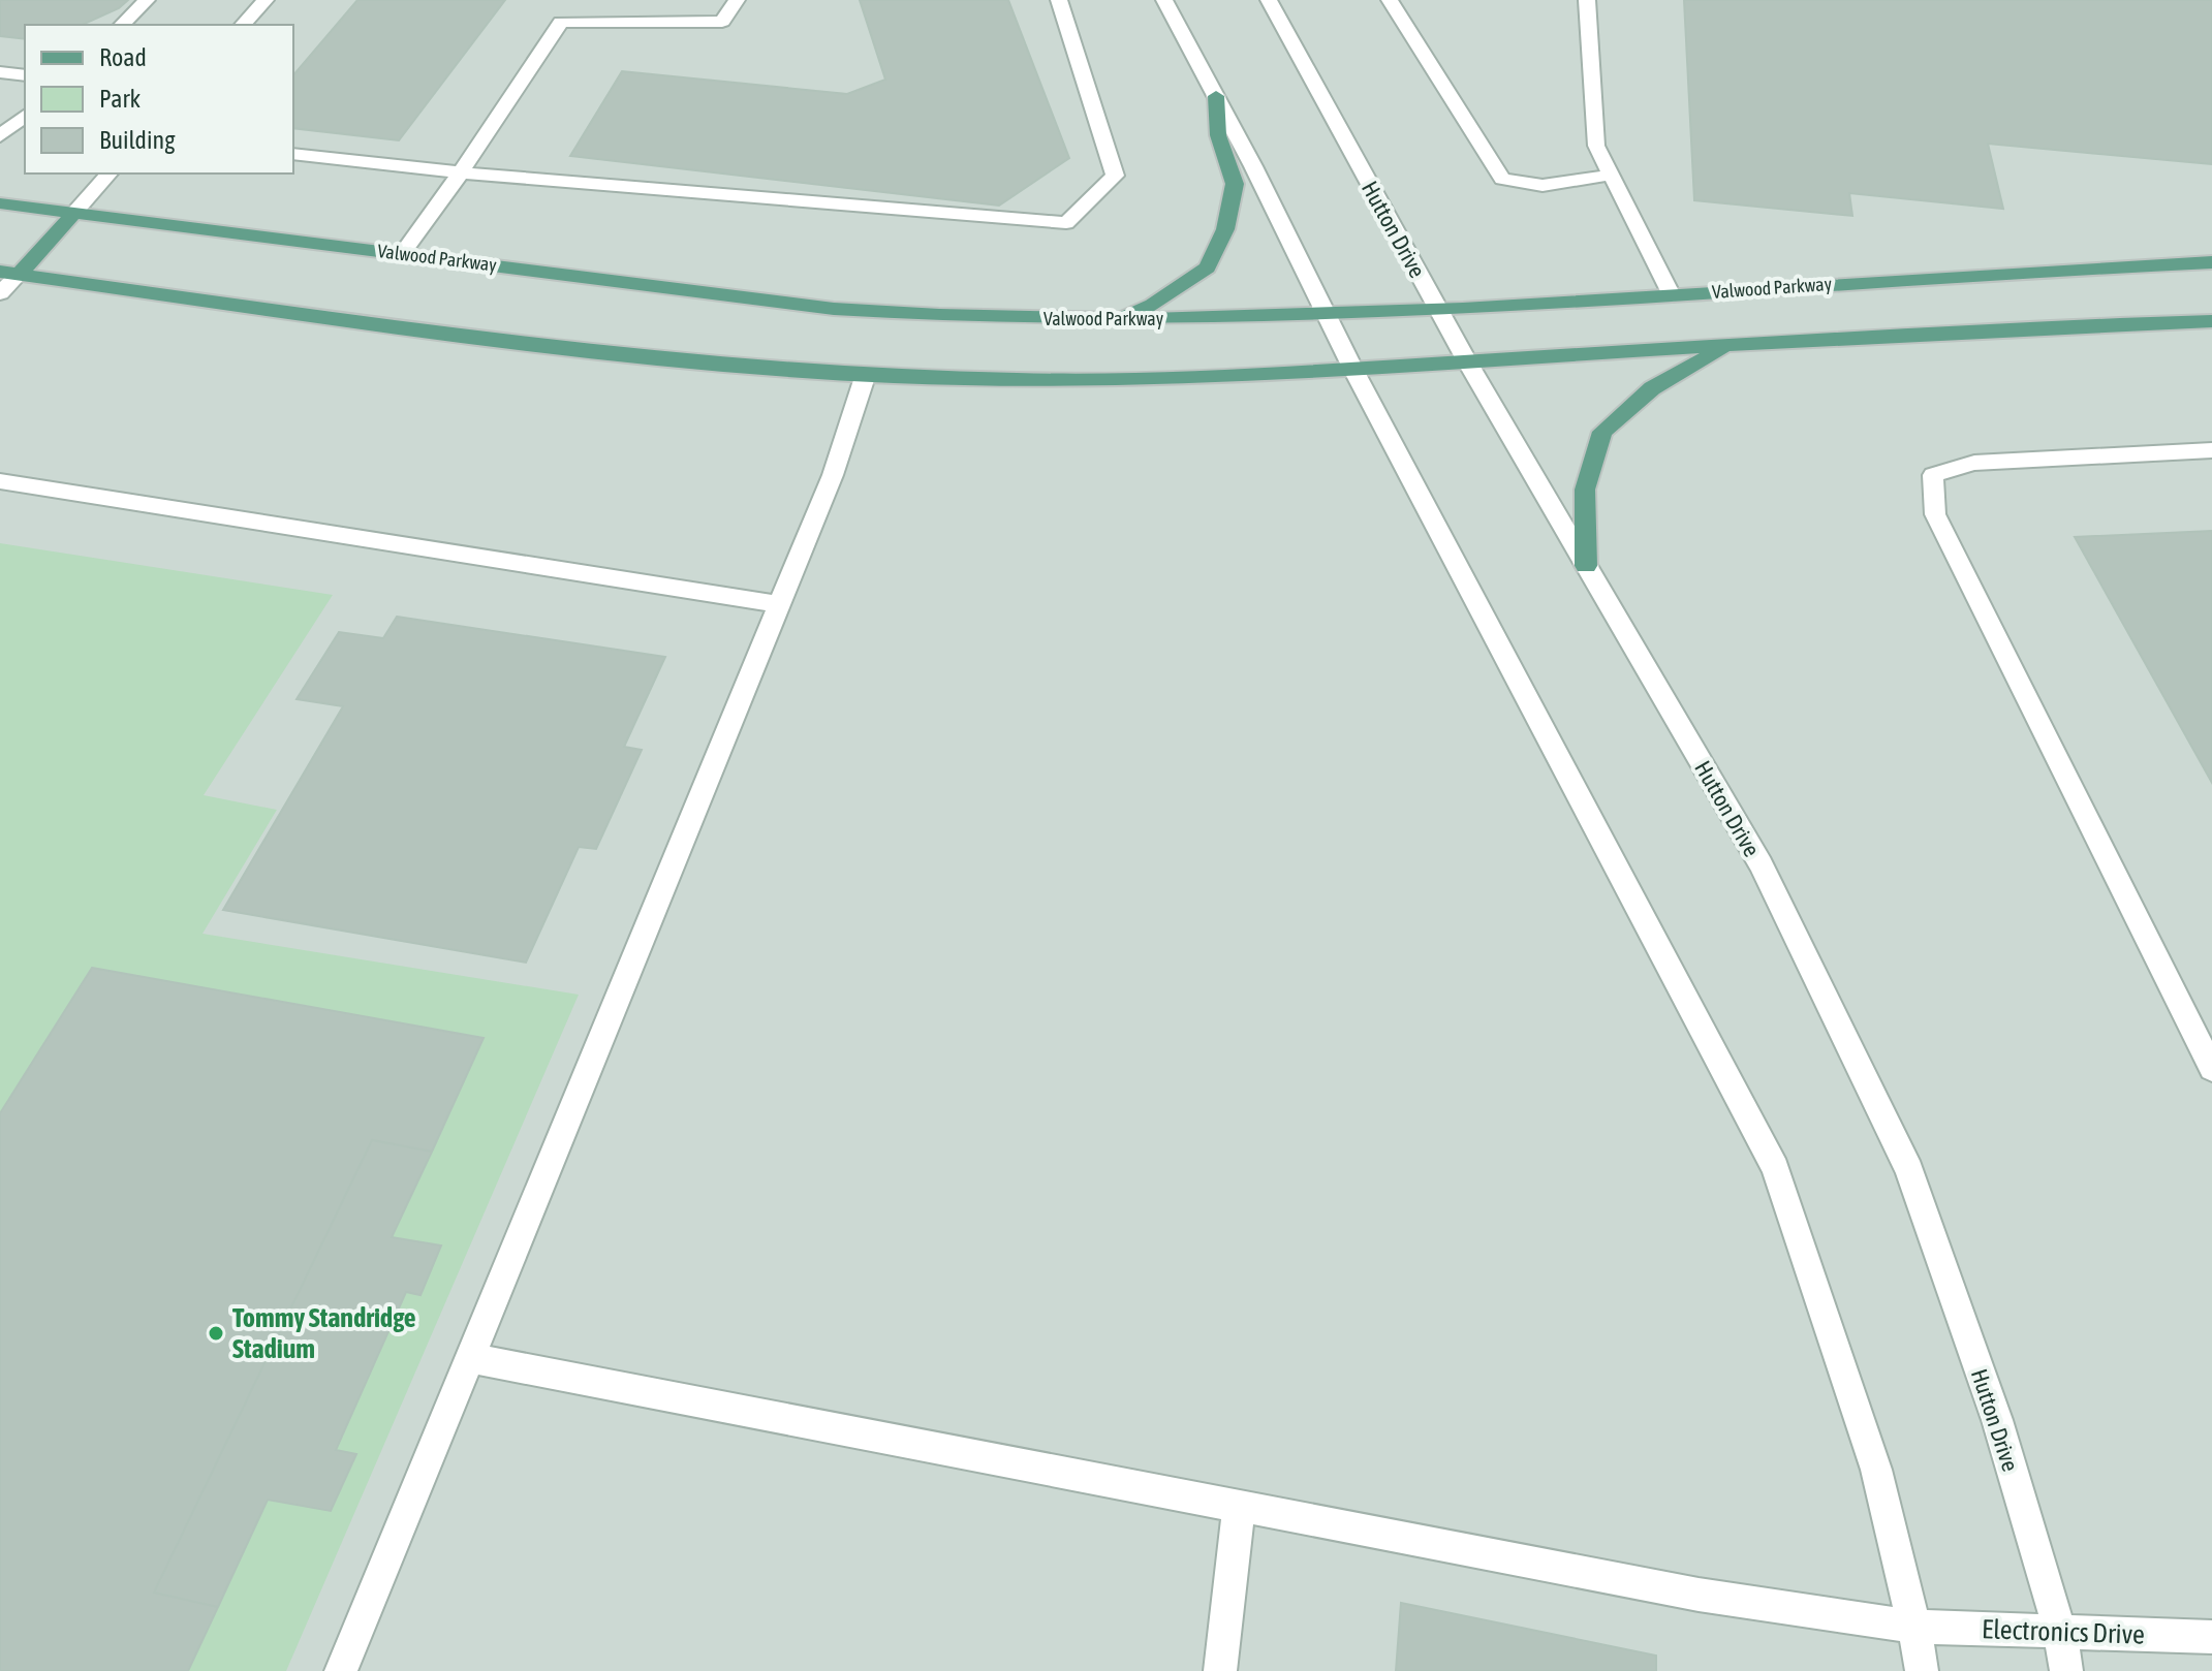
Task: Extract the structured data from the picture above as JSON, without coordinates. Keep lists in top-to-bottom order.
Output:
{
  "streets": {
    "main road": ["Valwood Parkway"],
    "street": ["Hutton Drive", "Electronics Drive"]
  },
  "crossings": [
    ["Hutton Drive", "Valwood Parkway"],
    ["Hutton Drive", "Electronics Drive"]
  ],
  "places": ["Tommy Standridge Stadium"],
  "legend": ["Road", "Park", "Building"]
}
